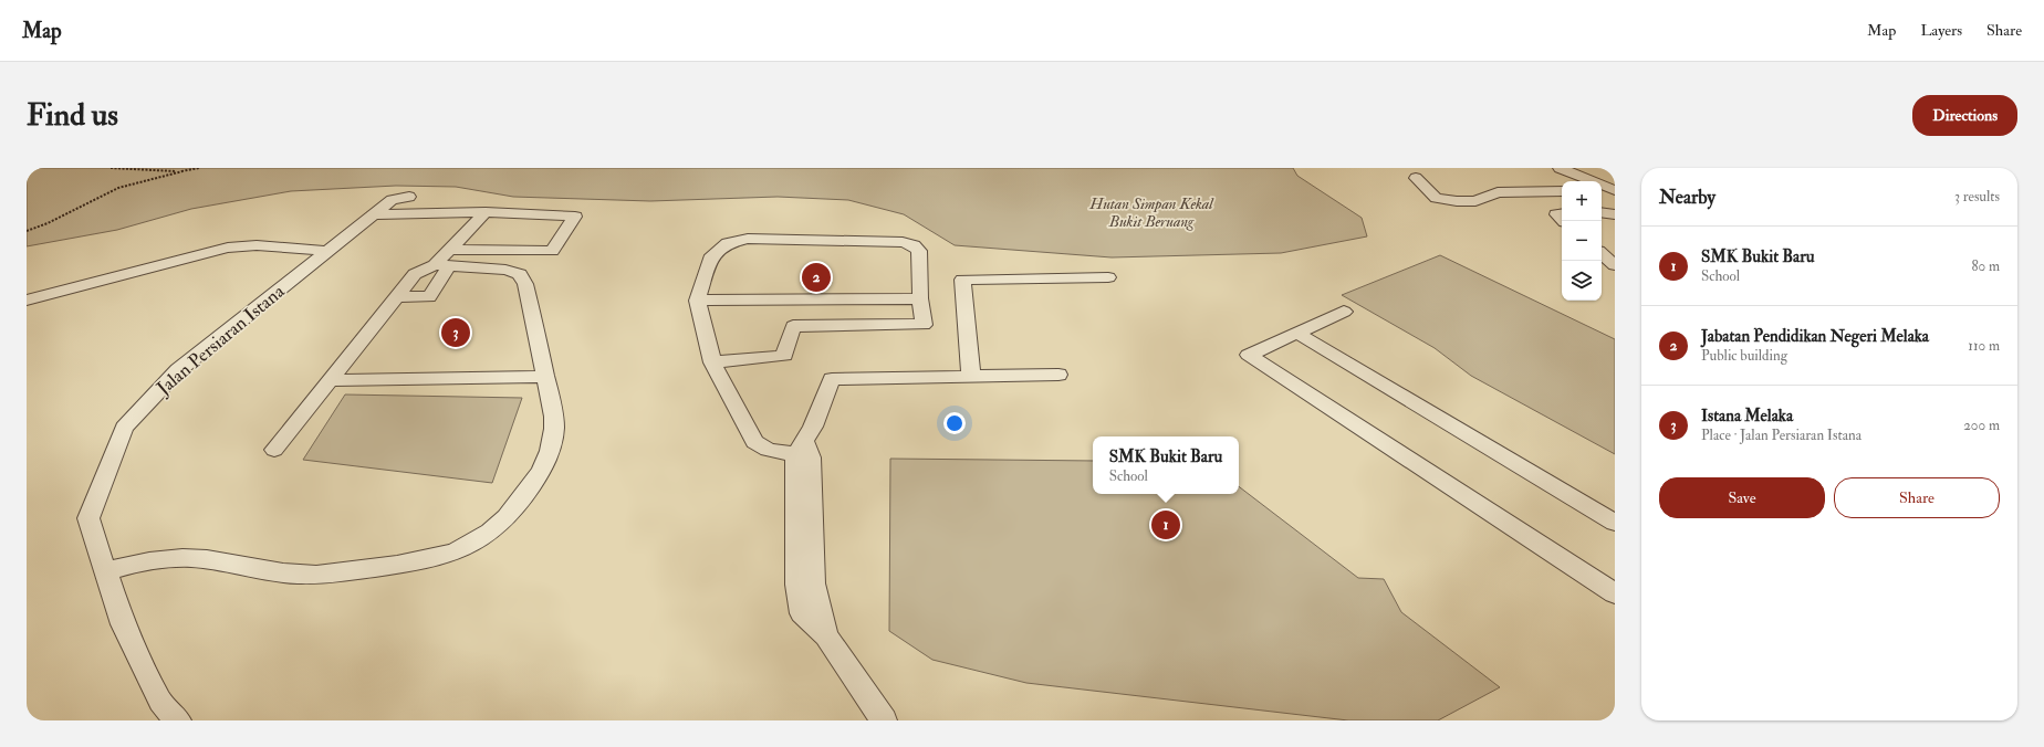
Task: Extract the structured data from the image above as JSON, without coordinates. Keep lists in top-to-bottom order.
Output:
{
  "streets": {
    "street": ["Jalan Persiaran Istana"]
  },
  "parks": ["Hutan Simpan Kekal Bukit Beruang"],
  "page": {
    "header": "Map",
    "nav": ["Map", "Layers", "Share"],
    "buttons": [
      "Directions",
      ["Save", "Share"]
    ],
    "title": "Find us",
    "heading": ["Nearby", "3 results"],
    "map_buttons": ["+", "−"],
    "list": [
      {
        "mark": "1",
        "name": "SMK Bukit Baru",
        "note": "School",
        "value": "80 m"
      },
      {
        "mark": "2",
        "name": "Jabatan Pendidikan Negeri Melaka",
        "note": "Public building",
        "value": "110 m"
      },
      {
        "mark": "3",
        "name": "Istana Melaka",
        "note": "Place · Jalan Persiaran Istana",
        "value": "200 m"
      }
    ],
    "pins": ["2", "3", "1"],
    "popup": ["SMK Bukit Baru", "School"]
  }
}
